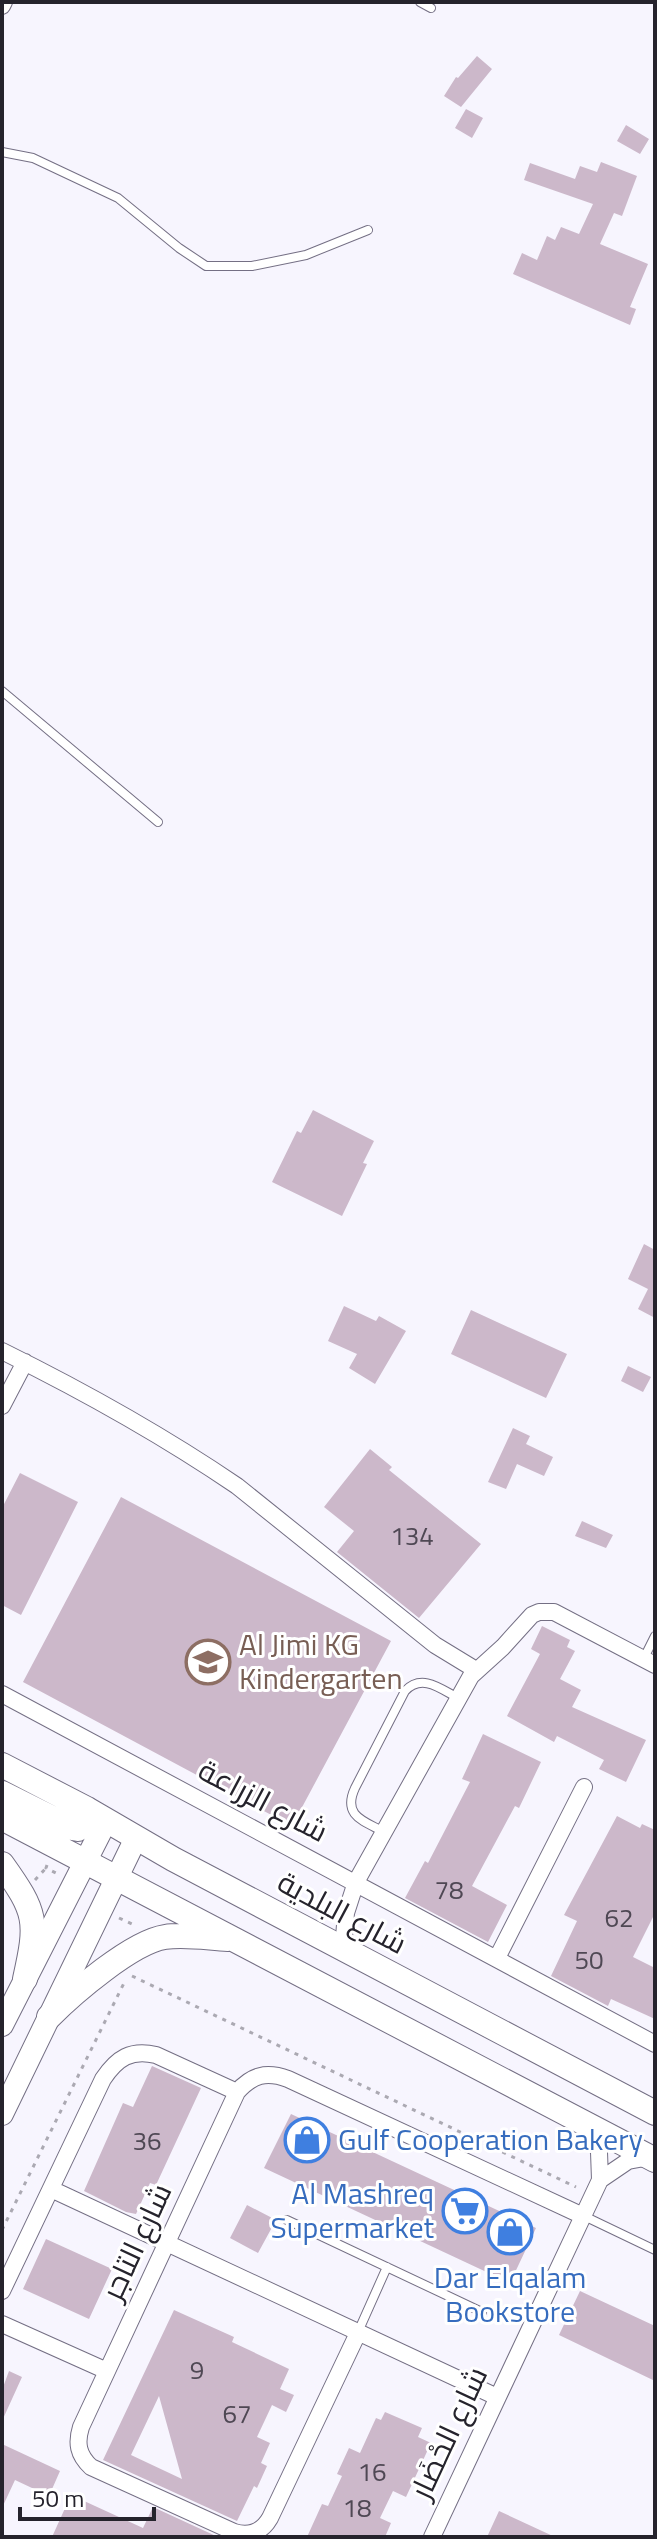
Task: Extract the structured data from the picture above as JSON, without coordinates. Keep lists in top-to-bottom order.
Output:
{
  "streets": {
    "main road": ["شارع البلدية"],
    "street": ["شارع الزراعة", "شارع التاجر", "شارع الحْضَار"]
  },
  "places": {
    "school or university": ["Al Jimi KG Kindergarten"],
    "shop": ["Gulf Cooperation Bakery", "Dar Elqalam Bookstore"],
    "supermarket": ["Al Mashreq Supermarket"]
  },
  "house_numbers": [
    "134",
    "78",
    "62",
    "50",
    "36",
    "9",
    "67",
    "16",
    "18"
  ],
  "scale_bar": "50 m"
}
